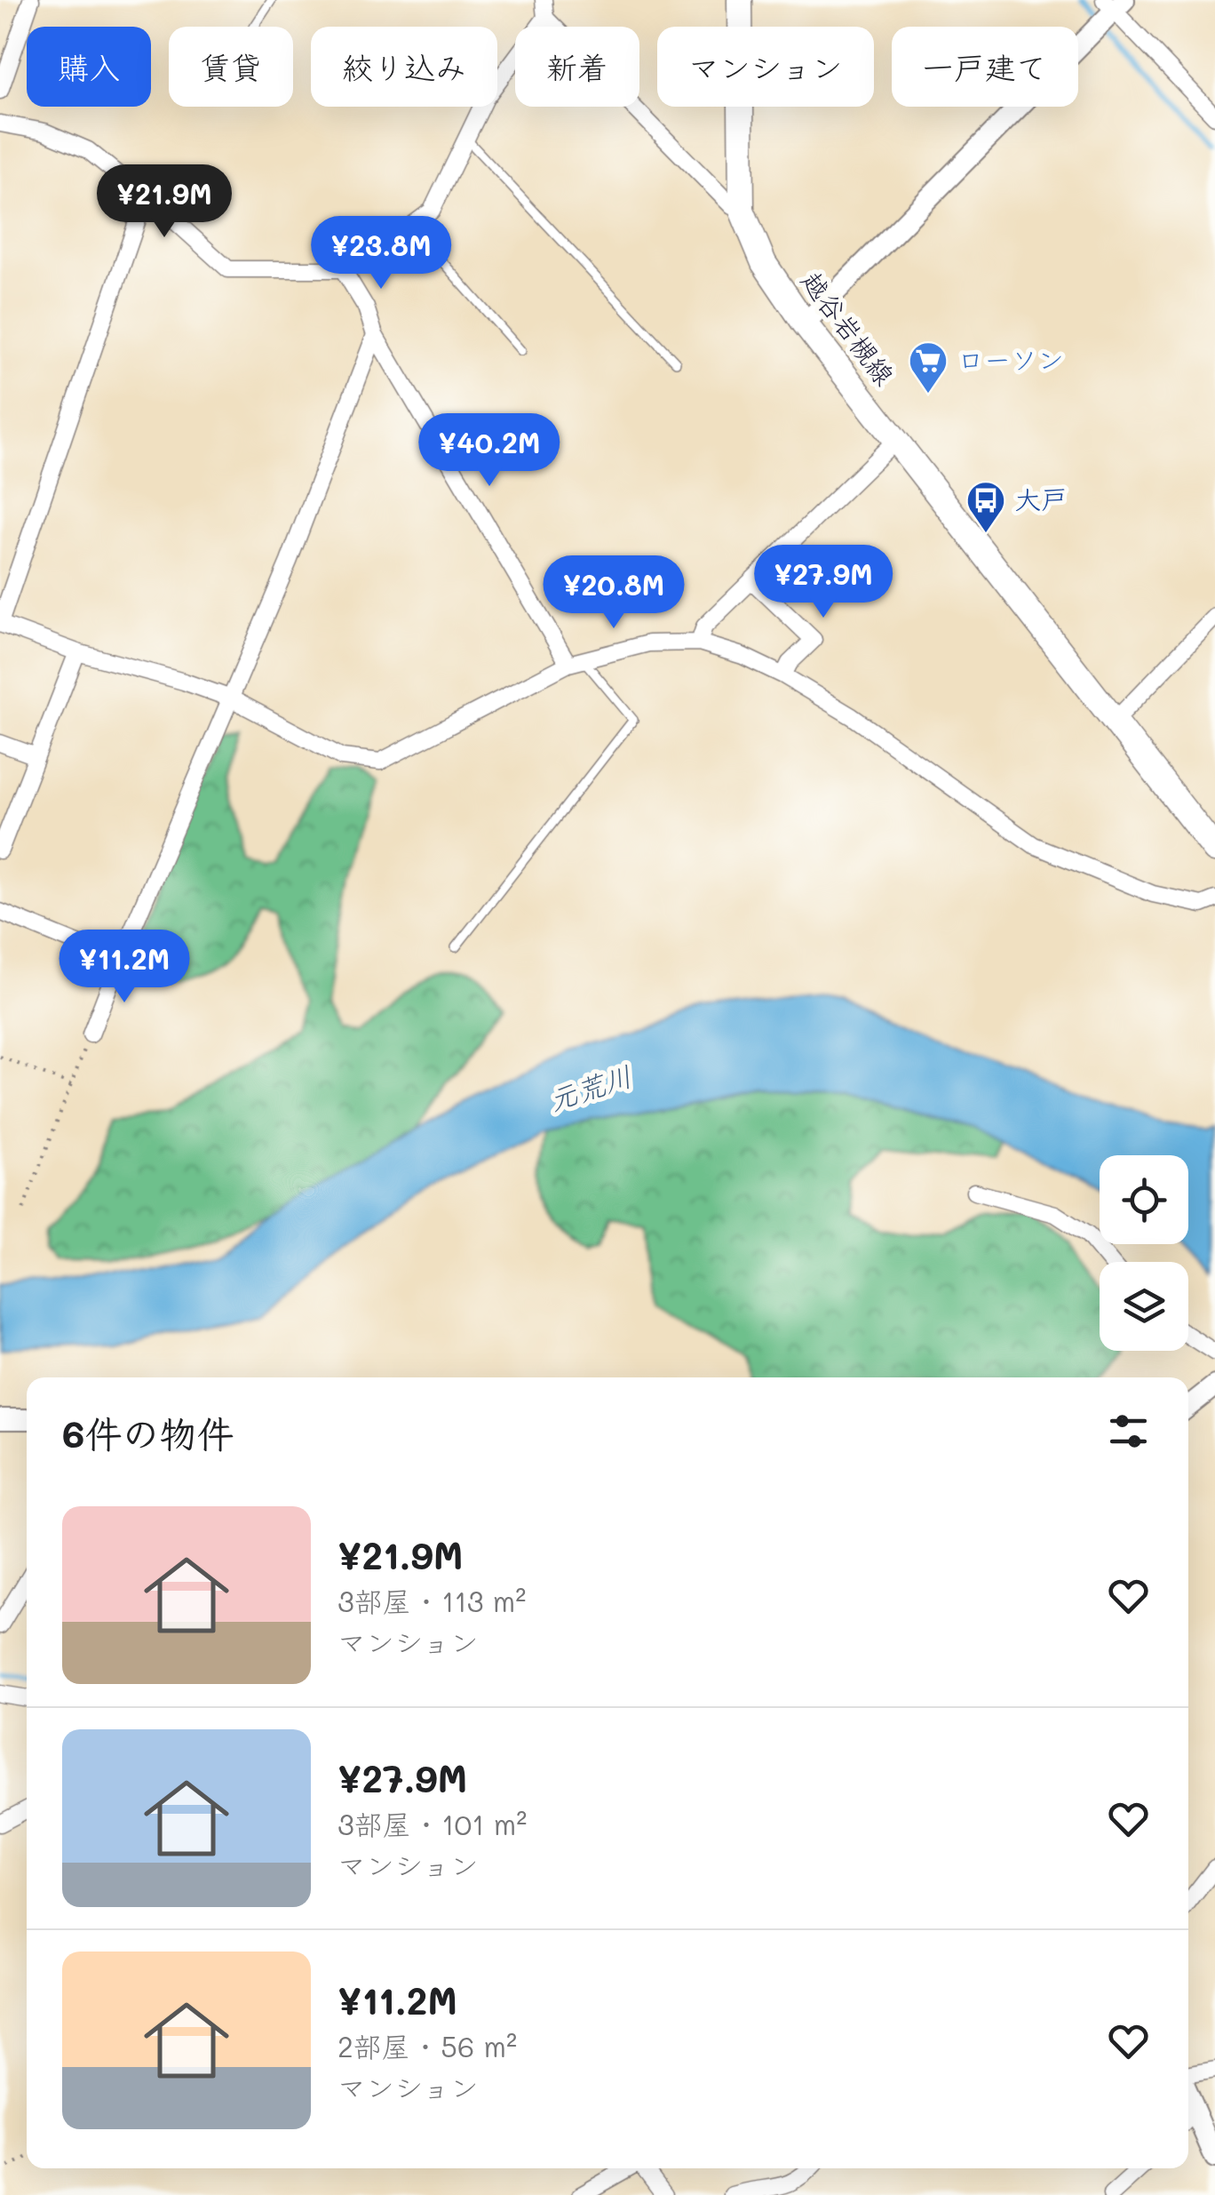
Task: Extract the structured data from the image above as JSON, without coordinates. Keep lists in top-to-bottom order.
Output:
{
  "streets": {
    "main road": ["越谷岩槻線"]
  },
  "water": ["元荒川"],
  "places": {
    "supermarket": ["ローソン"],
    "bus stop": ["大戸"]
  },
  "page": {
    "chip": [
      "購入",
      "賃貸",
      "絞り込み",
      "新着",
      "マンション",
      "一戸建て"
    ],
    "price": [
      "¥21.9M",
      "¥23.8M",
      "¥40.2M",
      "¥27.9M",
      "¥20.8M",
      "¥11.2M"
    ],
    "heading": "6件の物件",
    "list": [
      {
        "name": "¥21.9M",
        "note": "3部屋 · 113 m² · マンション"
      },
      {
        "name": "¥27.9M",
        "note": "3部屋 · 101 m² · マンション"
      },
      {
        "name": "¥11.2M",
        "note": "2部屋 · 56 m² · マンション"
      }
    ]
  }
}
